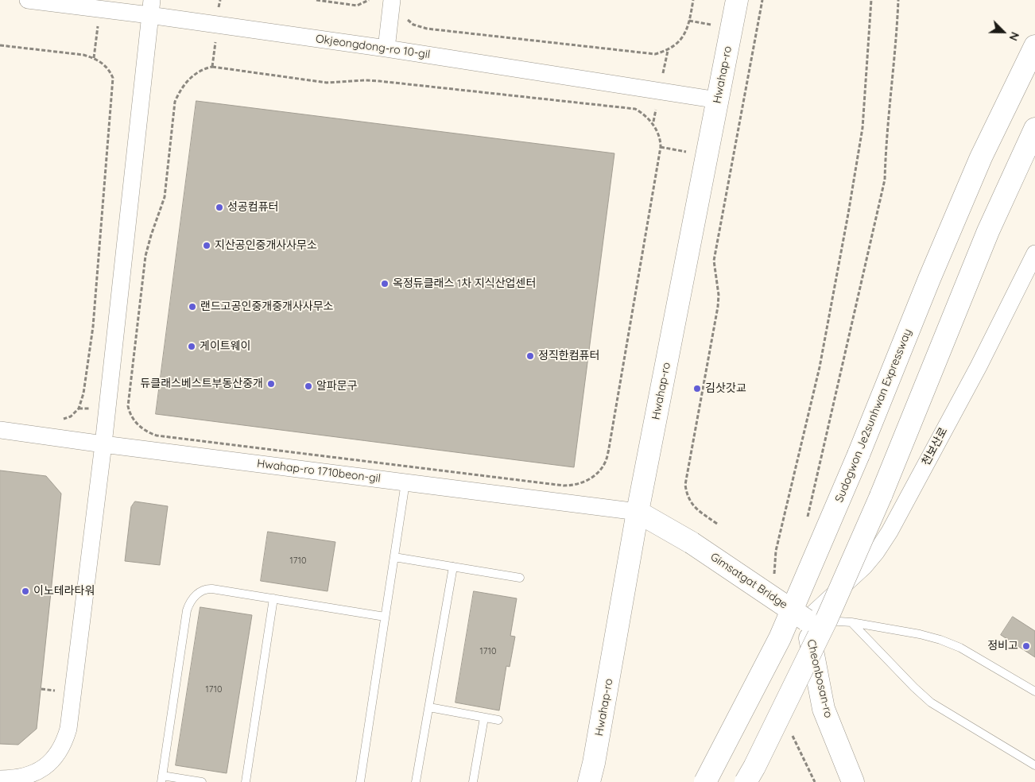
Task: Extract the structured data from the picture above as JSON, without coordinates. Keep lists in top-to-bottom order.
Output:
{
  "streets": {
    "main road": [
      "Hwahap-ro",
      "Sudogwon Je2sunhwan Expressway",
      "Gimsatgat Bridge",
      "Cheonbosan-ro"
    ],
    "street": ["Okjeongdong-ro 10-gil", "천보산로", "Hwahap-ro 1710beon-gil"]
  },
  "crossings": [
    ["Okjeongdong-ro 10-gil", "Hwahap-ro"],
    ["Hwahap-ro", "Hwahap-ro 1710beon-gil"],
    ["Hwahap-ro", "Gimsatgat Bridge"],
    ["천보산로", "Gimsatgat Bridge"],
    ["천보산로", "Cheonbosan-ro"],
    ["Hwahap-ro 1710beon-gil", "Gimsatgat Bridge"],
    ["Gimsatgat Bridge", "Cheonbosan-ro"]
  ],
  "places": [
    "성공컴퓨터",
    "지산공인중개사사무소",
    "옥정듀클래스 1차 지식산업센터",
    "랜드고공인중개중개사사무소",
    "게이트웨이",
    "정직한컴퓨터",
    "듀클래스베스트부동산중개",
    "알파문구",
    "김삿갓교",
    "이노테라타워",
    "정비고"
  ],
  "house_numbers": ["1710", "1710", "1710"],
  "north": "bottom right"
}
